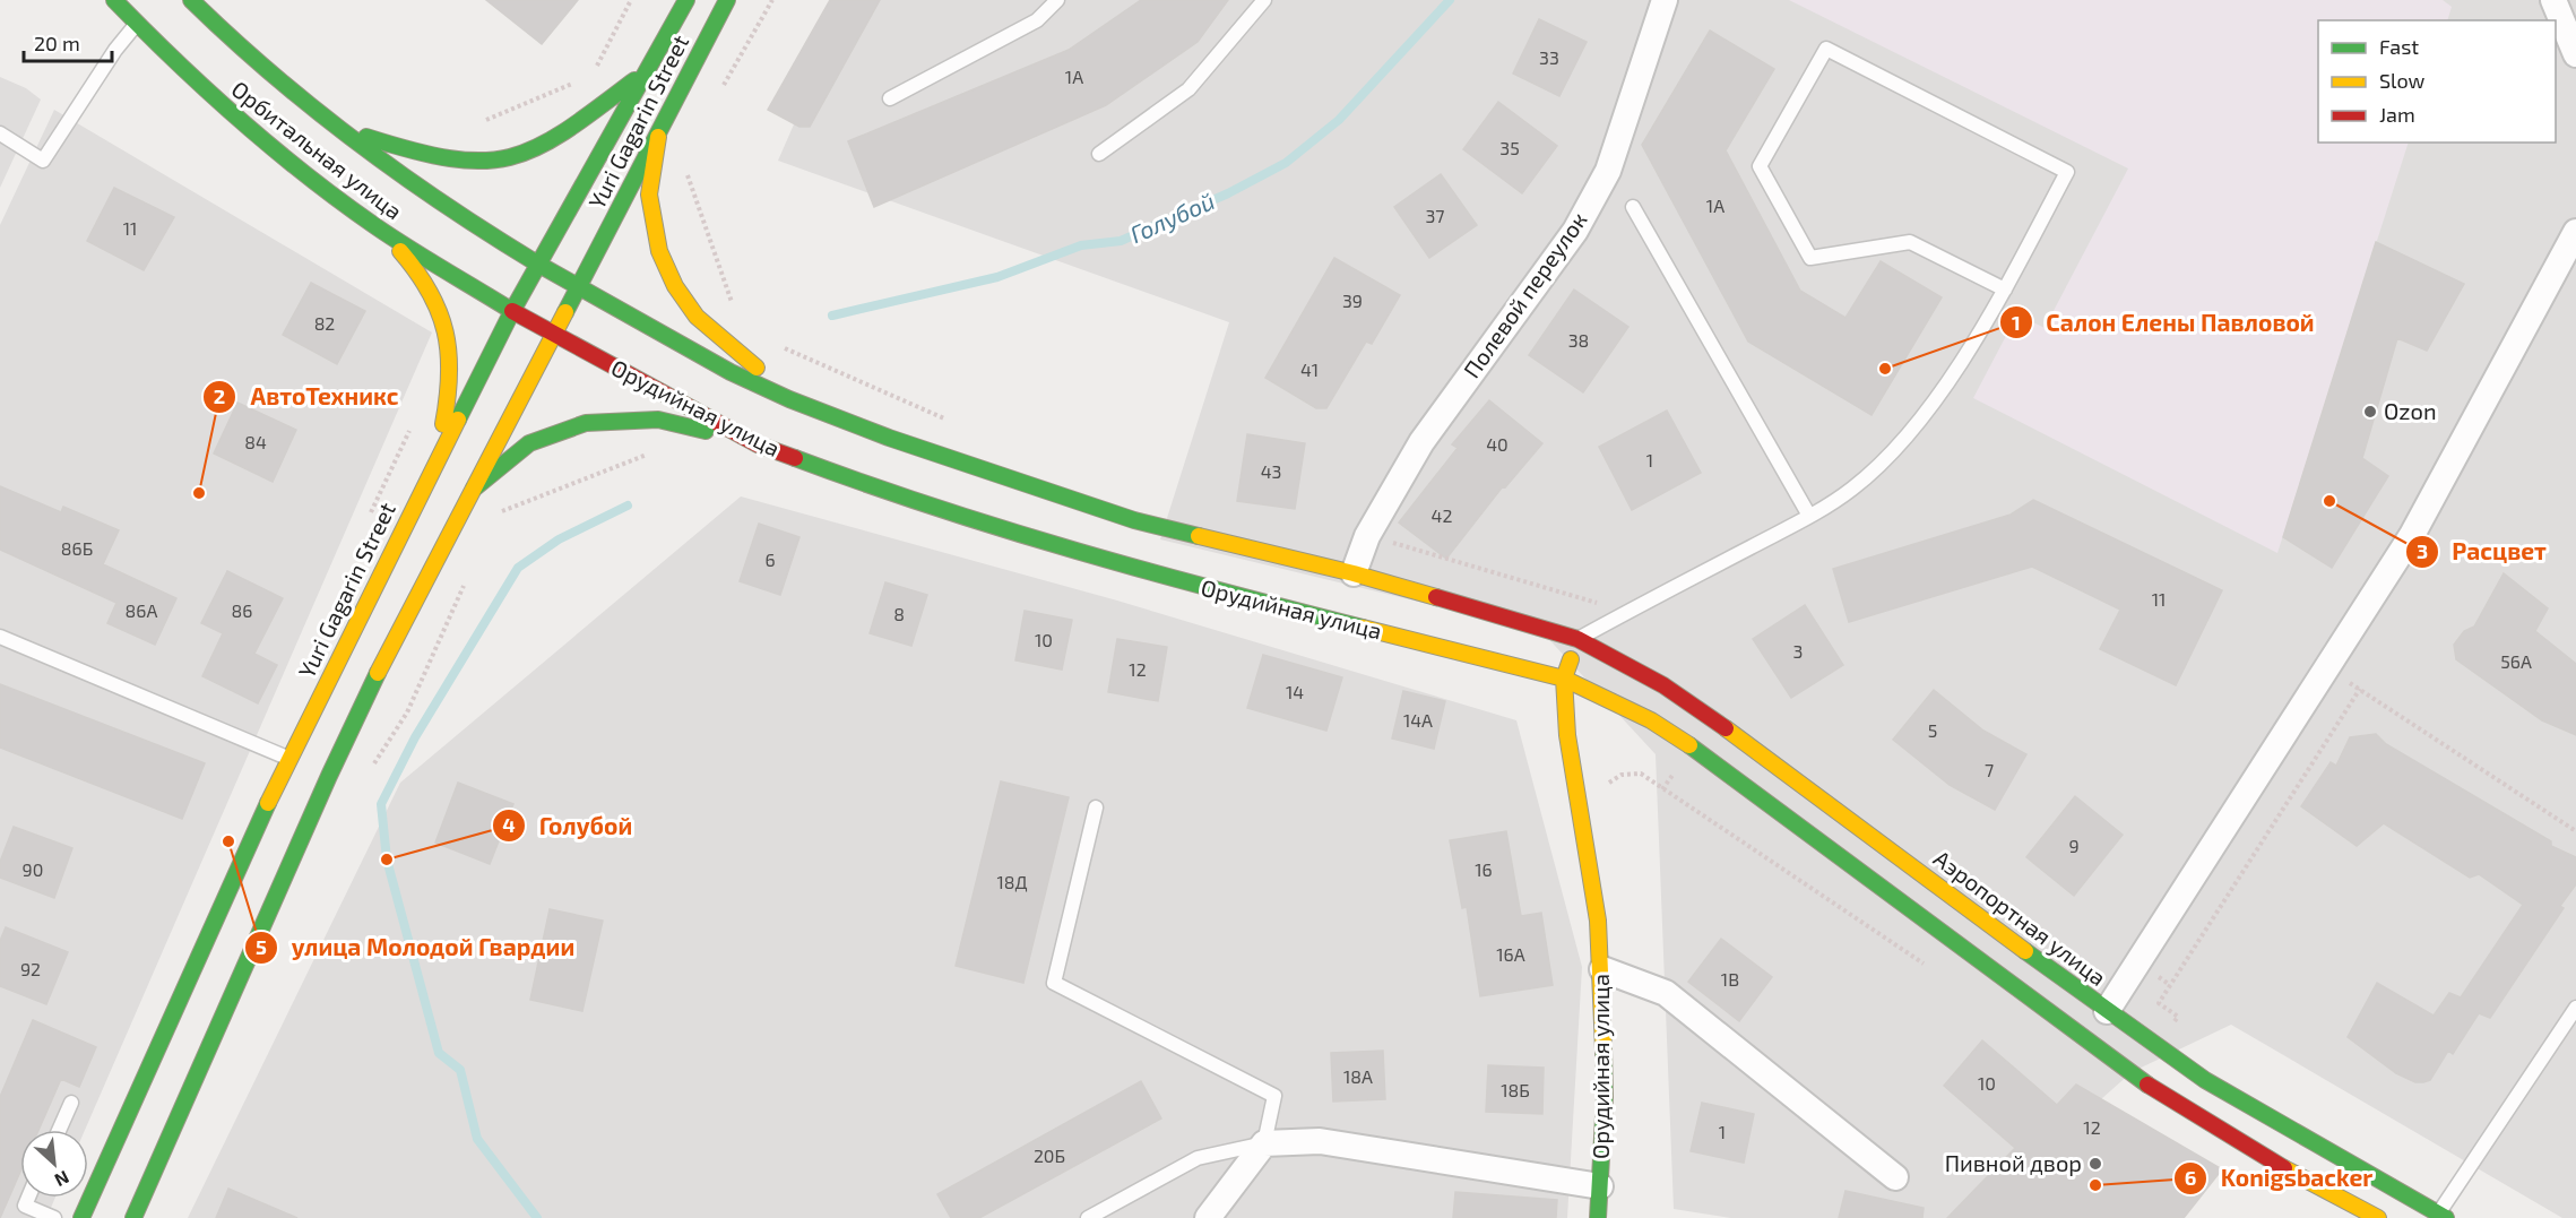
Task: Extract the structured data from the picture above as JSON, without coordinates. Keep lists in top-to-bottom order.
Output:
{
  "streets": {
    "main road": [
      "Yuri Gagarin Street",
      "Орбитальная улица",
      "Орудийная улица",
      "Аэропортная улица"
    ],
    "street": ["Полевой переулок"]
  },
  "crossings": [
    ["Yuri Gagarin Street", "Орбитальная улица"],
    ["Yuri Gagarin Street", "Орудийная улица"],
    ["Орбитальная улица", "Орудийная улица"]
  ],
  "water": ["Голубой"],
  "places": [
    "Салон Елены Павловой",
    "Ozon",
    "АвтоТехникс",
    "Расцвет",
    "улица Молодой Гвардии",
    "Голубой",
    "Пивной двор",
    "Konigsbacker"
  ],
  "house_numbers": [
    "33",
    "1А",
    "35",
    "1А",
    "37",
    "11",
    "39",
    "82",
    "38",
    "41",
    "84",
    "40",
    "1",
    "43",
    "42",
    "86Б",
    "6",
    "11",
    "86А",
    "86",
    "8",
    "10",
    "3",
    "56А",
    "12",
    "14",
    "14А",
    "5",
    "7",
    "9",
    "90",
    "16",
    "18Д",
    "16А",
    "92",
    "1В",
    "18А",
    "10",
    "18Б",
    "12",
    "1",
    "20Б"
  ],
  "legend": ["Fast", "Slow", "Jam"],
  "scale_bar": "20 m",
  "north": "bottom right"
}
